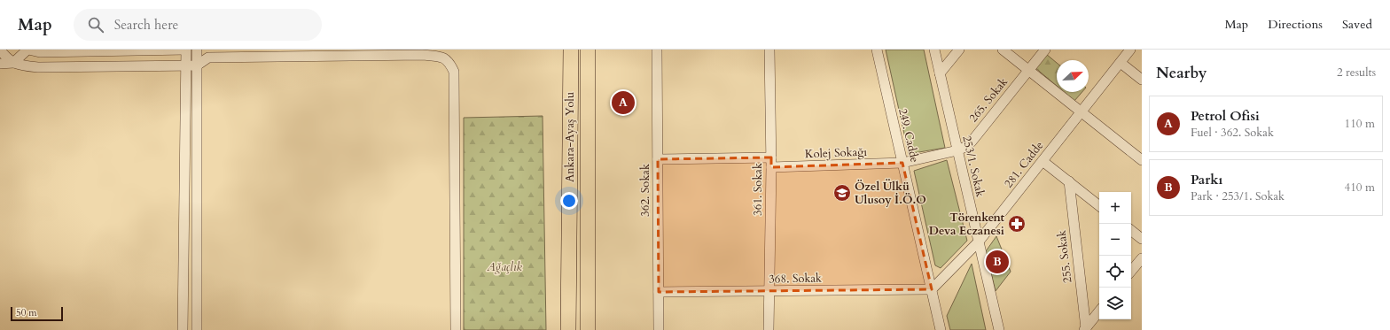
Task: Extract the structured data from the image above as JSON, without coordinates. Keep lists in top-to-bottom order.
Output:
{
  "streets": {
    "highway": ["Ankara-Ayaş Yolu"],
    "street": [
      "265. Sokak",
      "249. Cadde",
      "Kolej Sokağı",
      "281. Cadde",
      "253/1. Sokak",
      "361. Sokak",
      "362. Sokak",
      "255. Sokak",
      "368. Sokak"
    ]
  },
  "crossings": [
    ["265. Sokak", "249. Cadde"],
    ["265. Sokak", "Kolej Sokağı"],
    ["265. Sokak", "253/1. Sokak"],
    ["249. Cadde", "Kolej Sokağı"],
    ["249. Cadde", "281. Cadde"],
    ["249. Cadde", "368. Sokak"],
    ["Kolej Sokağı", "361. Sokak"],
    ["Kolej Sokağı", "362. Sokak"],
    ["281. Cadde", "253/1. Sokak"],
    ["281. Cadde", "368. Sokak"],
    ["361. Sokak", "368. Sokak"],
    ["362. Sokak", "368. Sokak"]
  ],
  "parks": ["Ağaçlık"],
  "places": {
    "school or university": ["Özel Ülkü Ulusoy İ.Ö.O"],
    "pharmacy": ["Törenkent Deva Eczanesi"]
  },
  "scale_bar": "50 m",
  "north": "top right",
  "page": {
    "header": "Map",
    "search": "Search here",
    "nav": ["Map", "Directions", "Saved"],
    "heading": ["Nearby", "2 results"],
    "pins": ["A", "B"],
    "list": [
      {
        "mark": "A",
        "name": "Petrol Ofisi",
        "note": "Fuel · 362. Sokak",
        "value": "110 m"
      },
      {
        "mark": "B",
        "name": "Parkı",
        "note": "Park · 253/1. Sokak",
        "value": "410 m"
      }
    ],
    "map_buttons": ["+", "−"],
    "scale": "50 m"
  }
}
